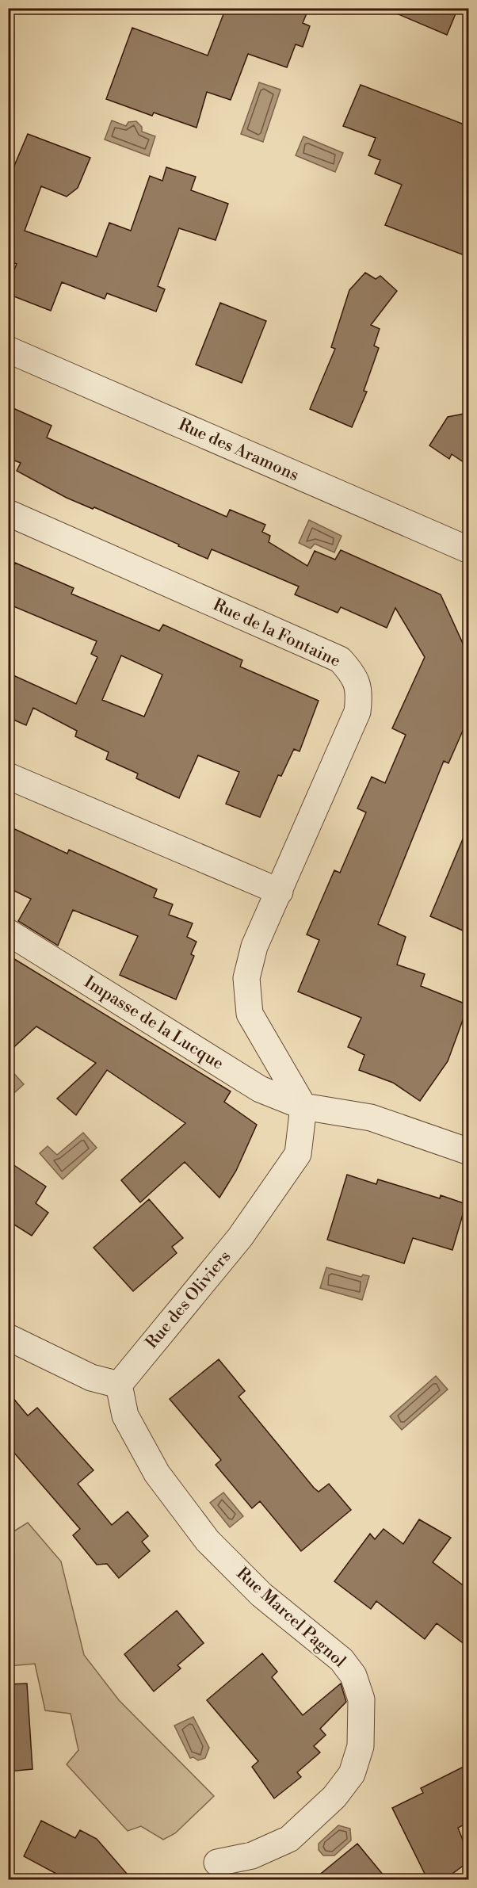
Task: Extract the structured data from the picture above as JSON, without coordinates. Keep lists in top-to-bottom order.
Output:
{
  "streets": {
    "street": [
      "Rue des Aramons",
      "Rue de la Fontaine",
      "Impasse de la Lucque",
      "Rue des Oliviers",
      "Rue Marcel Pagnol"
    ]
  },
  "crossings": [
    ["Rue de la Fontaine", "Impasse de la Lucque"],
    ["Rue de la Fontaine", "Rue des Oliviers"],
    ["Impasse de la Lucque", "Rue des Oliviers"],
    ["Rue des Oliviers", "Rue Marcel Pagnol"]
  ]
}
